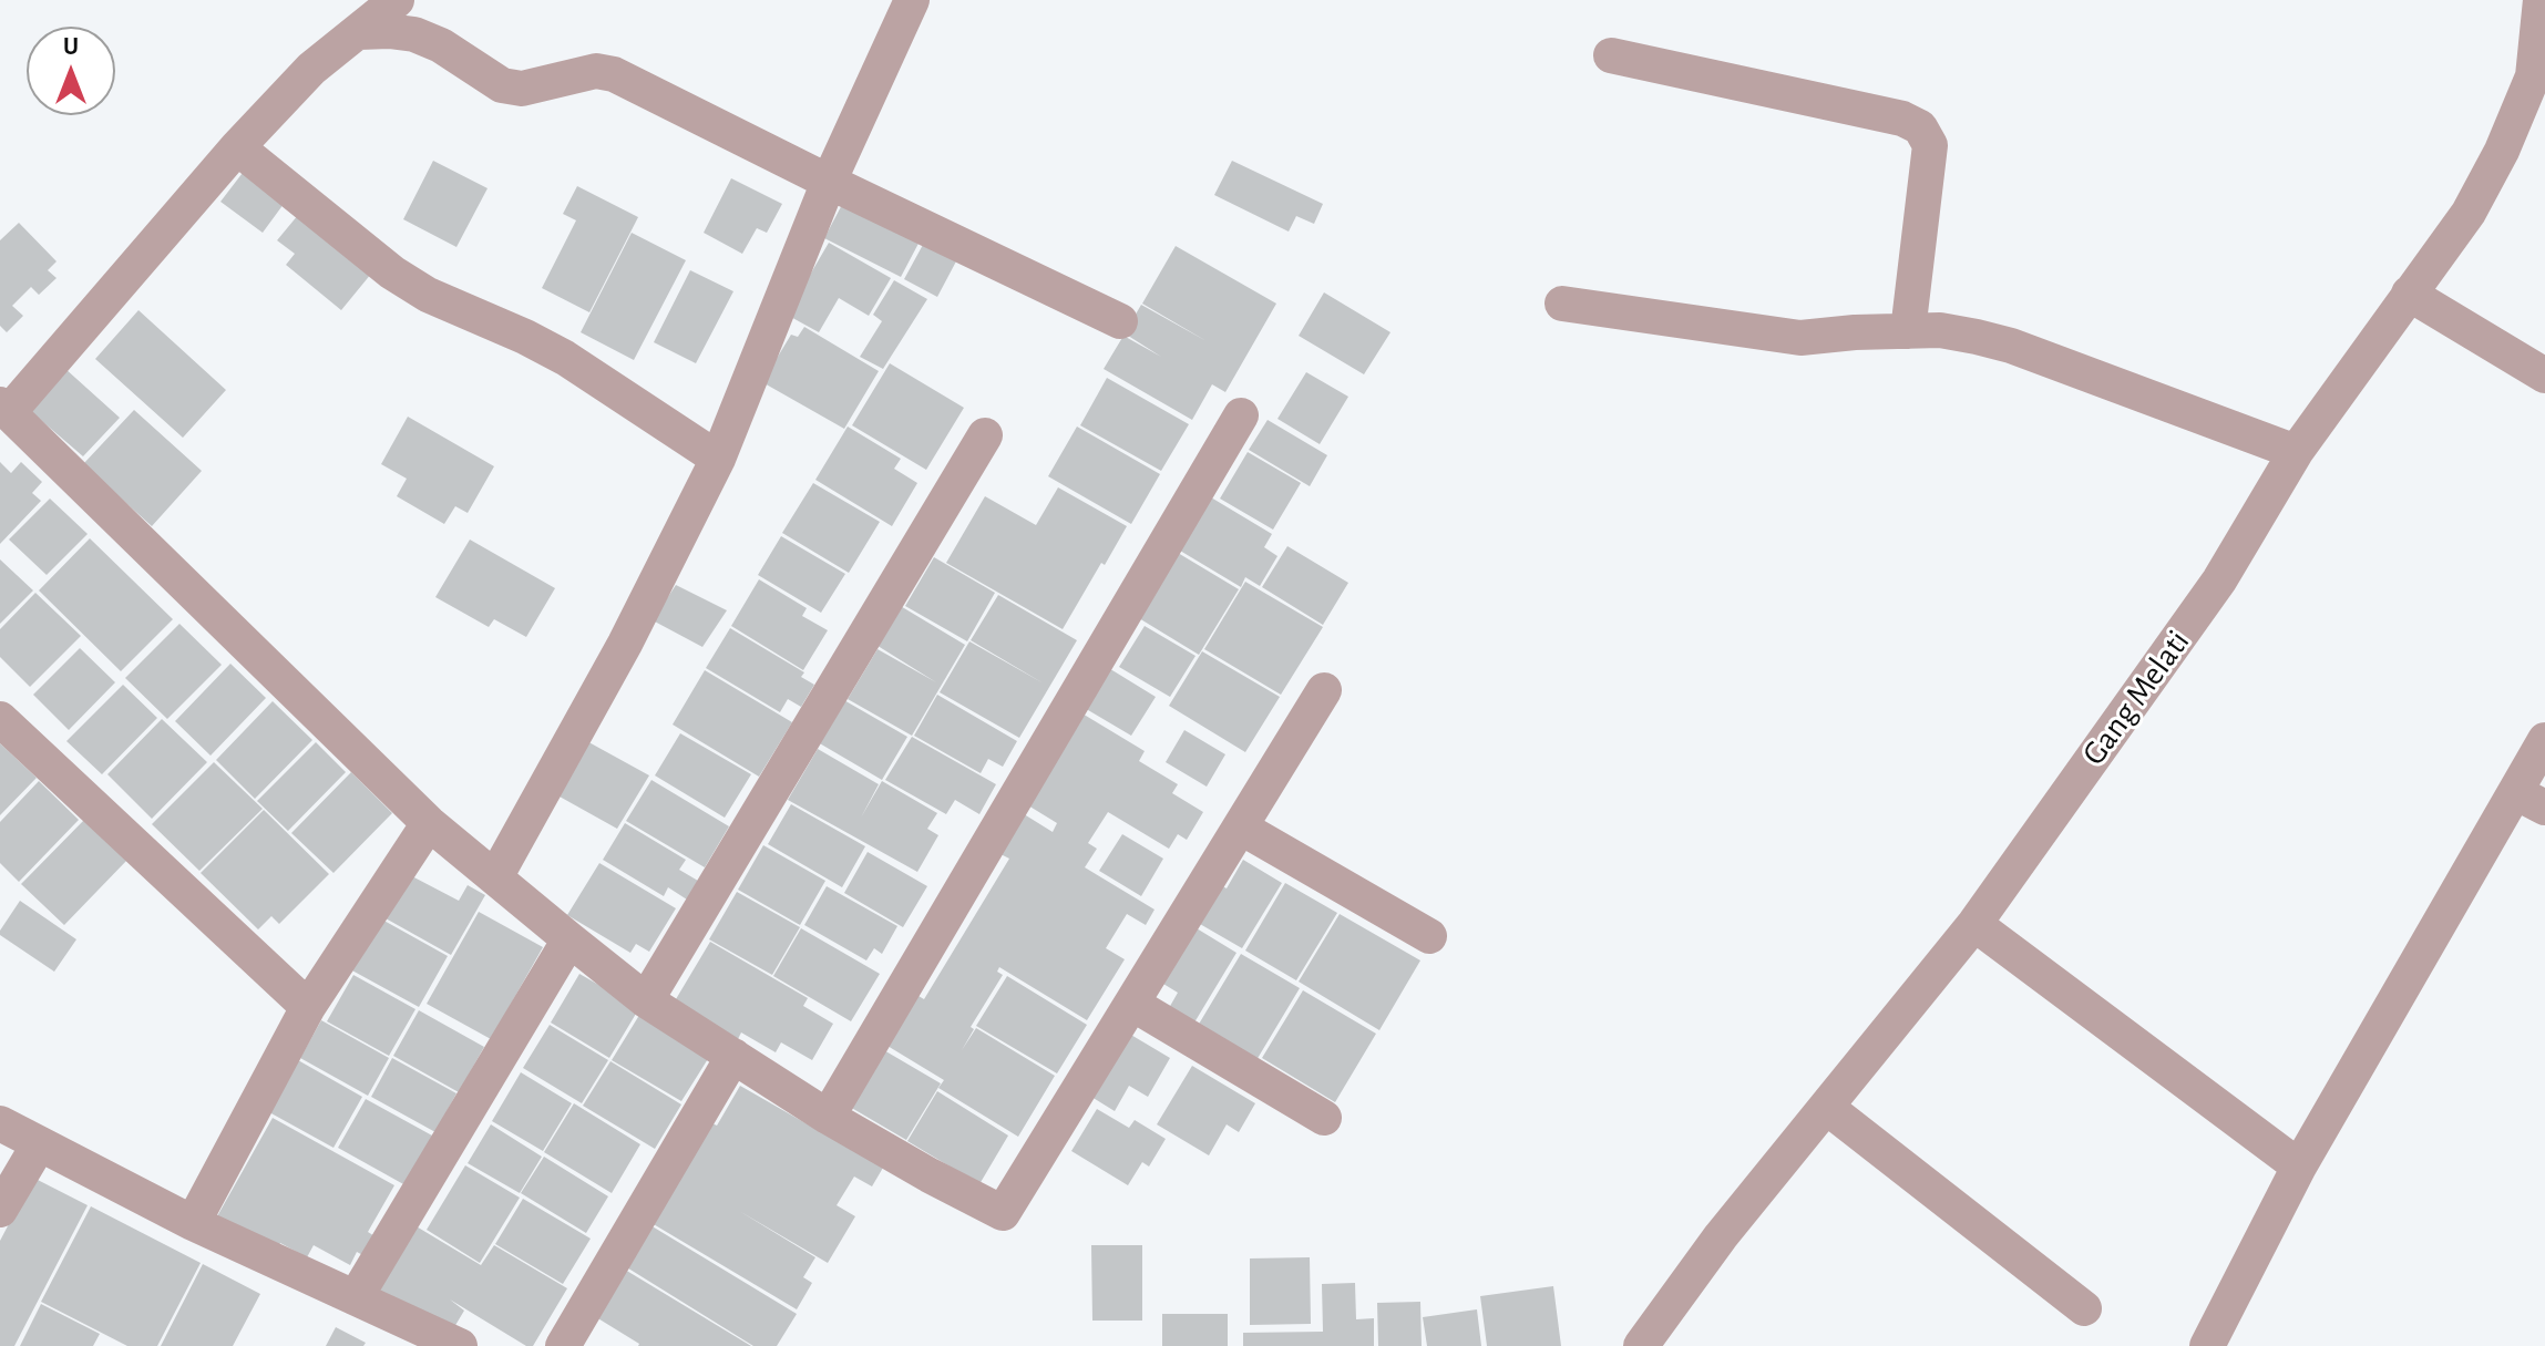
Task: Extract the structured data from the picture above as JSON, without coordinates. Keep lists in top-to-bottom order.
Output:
{
  "streets": {
    "street": ["Gang Melati"]
  },
  "north": "top"
}
